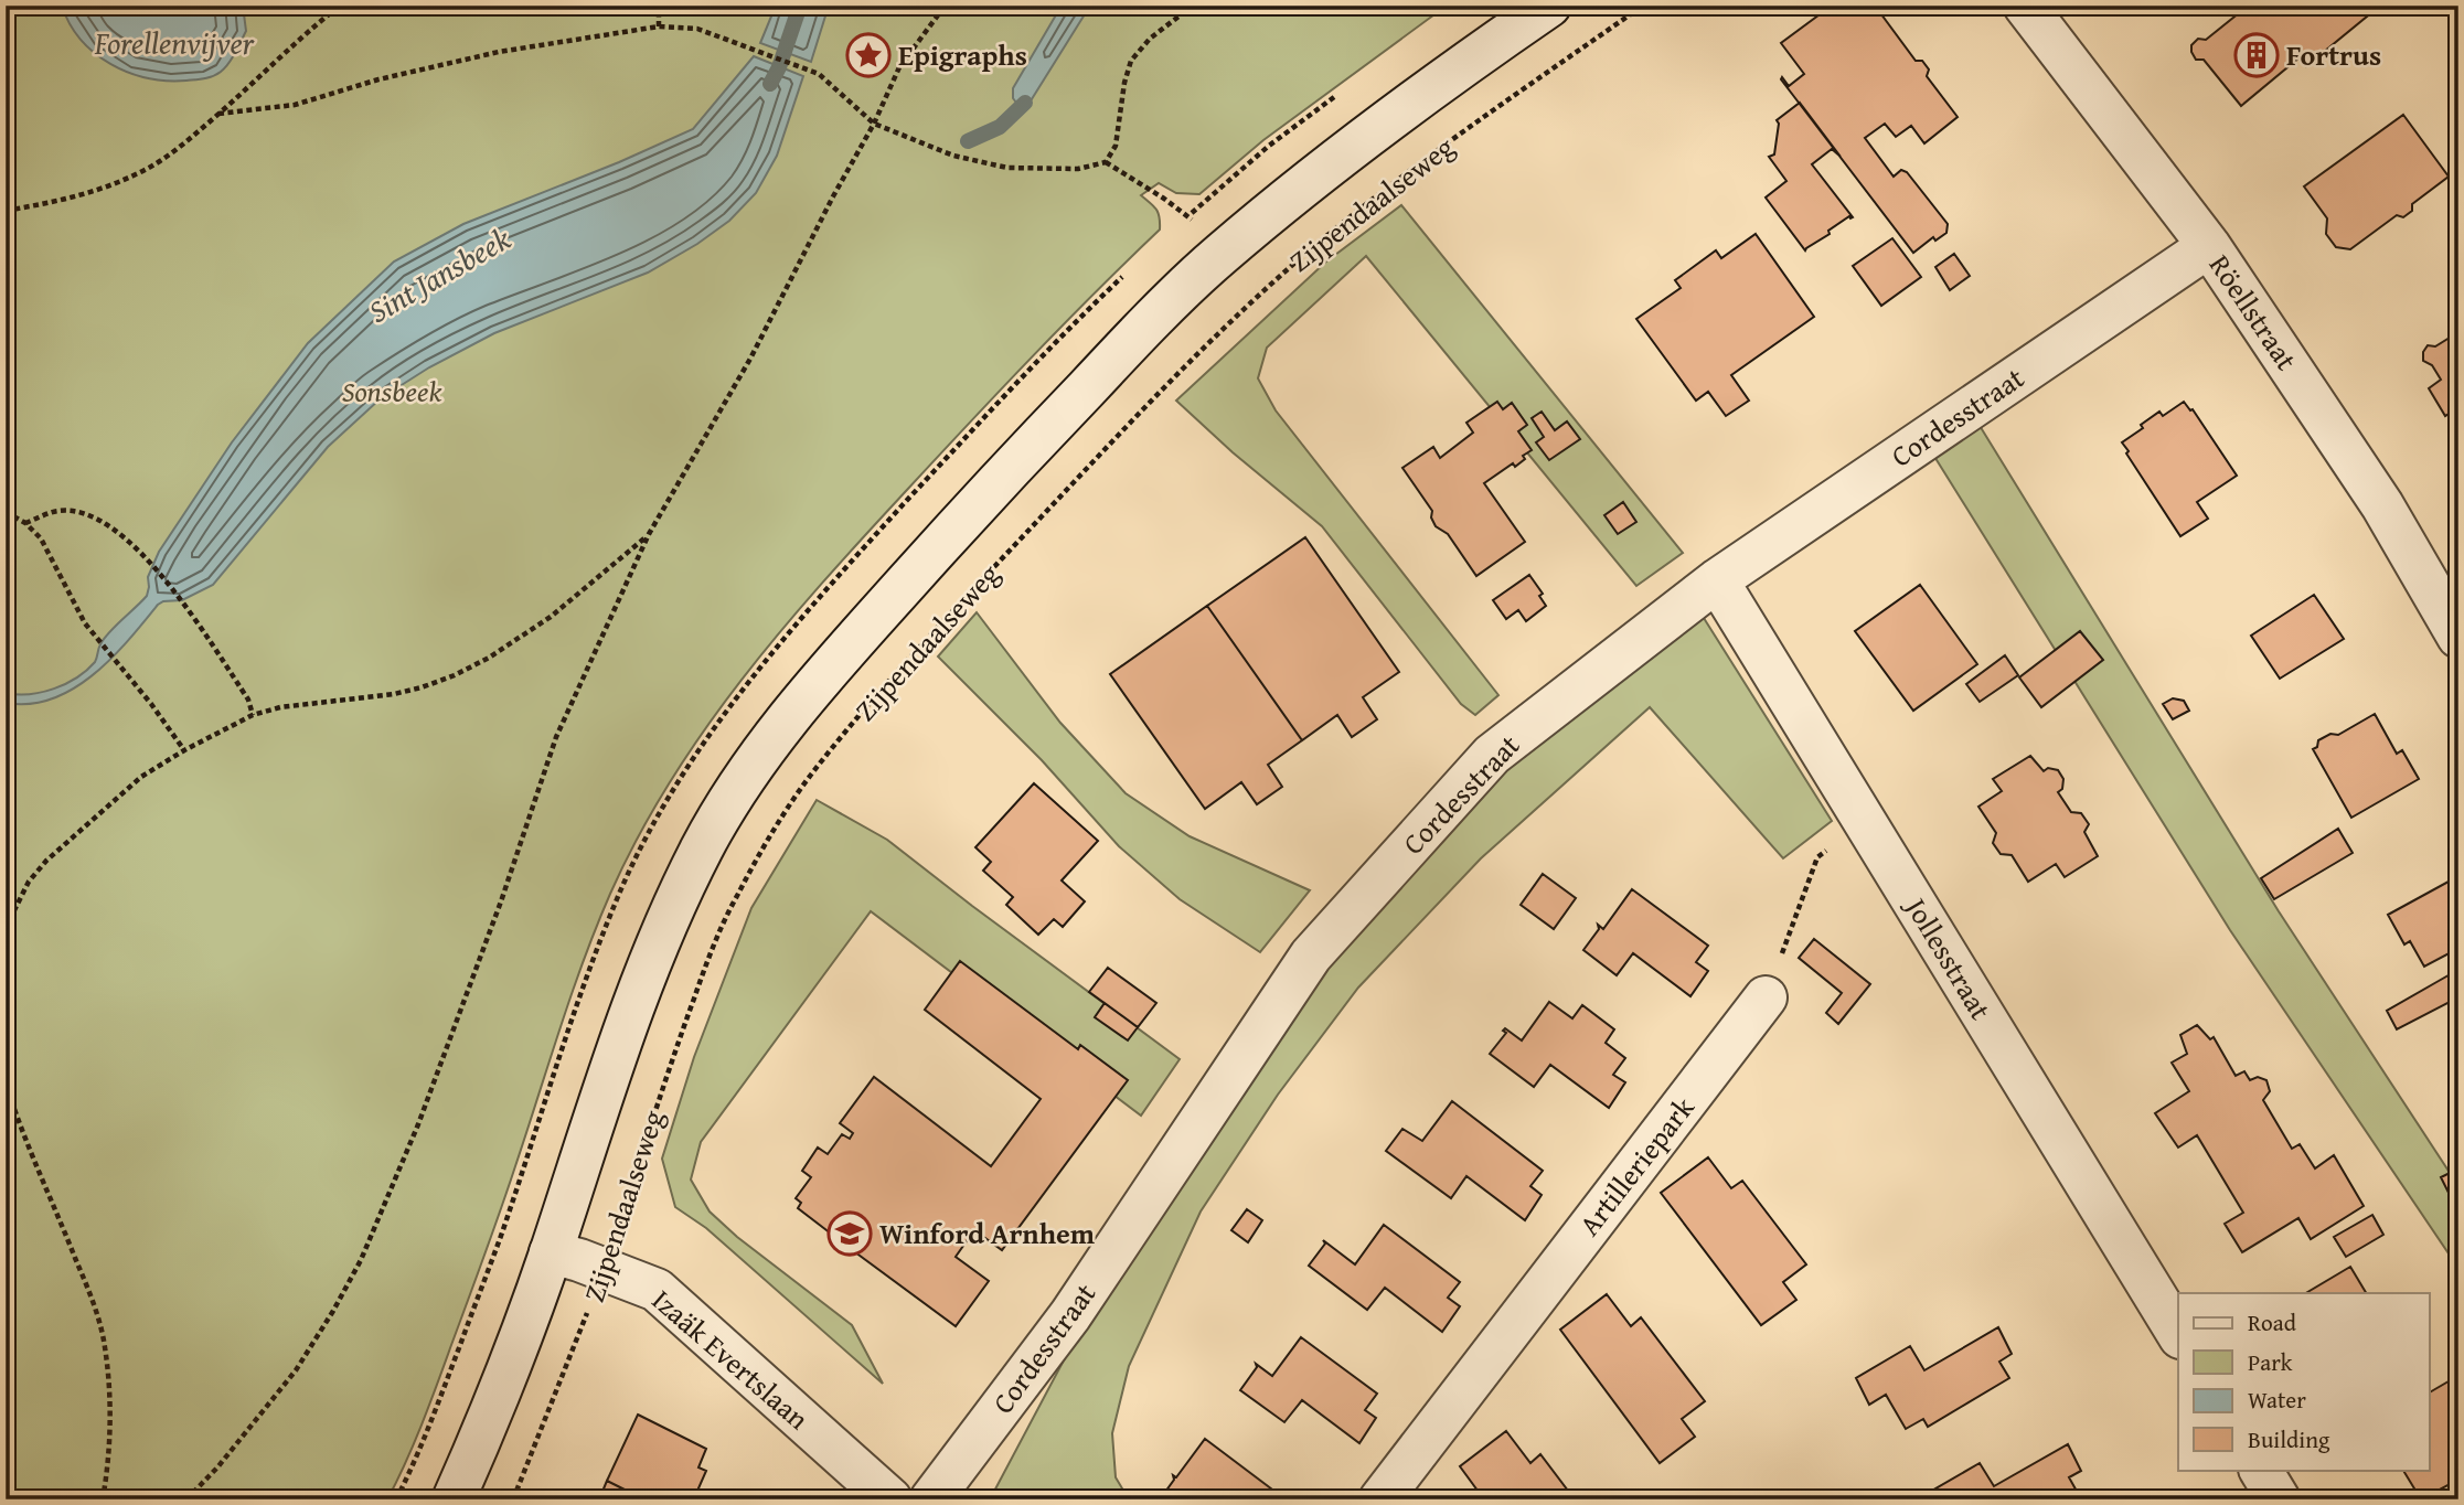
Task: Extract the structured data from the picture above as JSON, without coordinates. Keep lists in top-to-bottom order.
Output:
{
  "streets": {
    "street": [
      "Zijpendaalseweg",
      "Röellstraat",
      "Cordesstraat",
      "Jollesstraat",
      "Artilleriepark",
      "Izaäk Evertslaan"
    ]
  },
  "crossings": [
    ["Zijpendaalseweg", "Izaäk Evertslaan"],
    ["Röellstraat", "Cordesstraat"],
    ["Cordesstraat", "Jollesstraat"]
  ],
  "water": ["Forellenvijver", "Sint Jansbeek"],
  "parks": ["Sonsbeek"],
  "places": {
    "place": ["Epigraphs"],
    "building": ["Fortrus"],
    "school or university": ["Winford Arnhem"]
  },
  "legend": [
    "Road",
    "Park",
    "Water",
    "Building"
  ]
}
